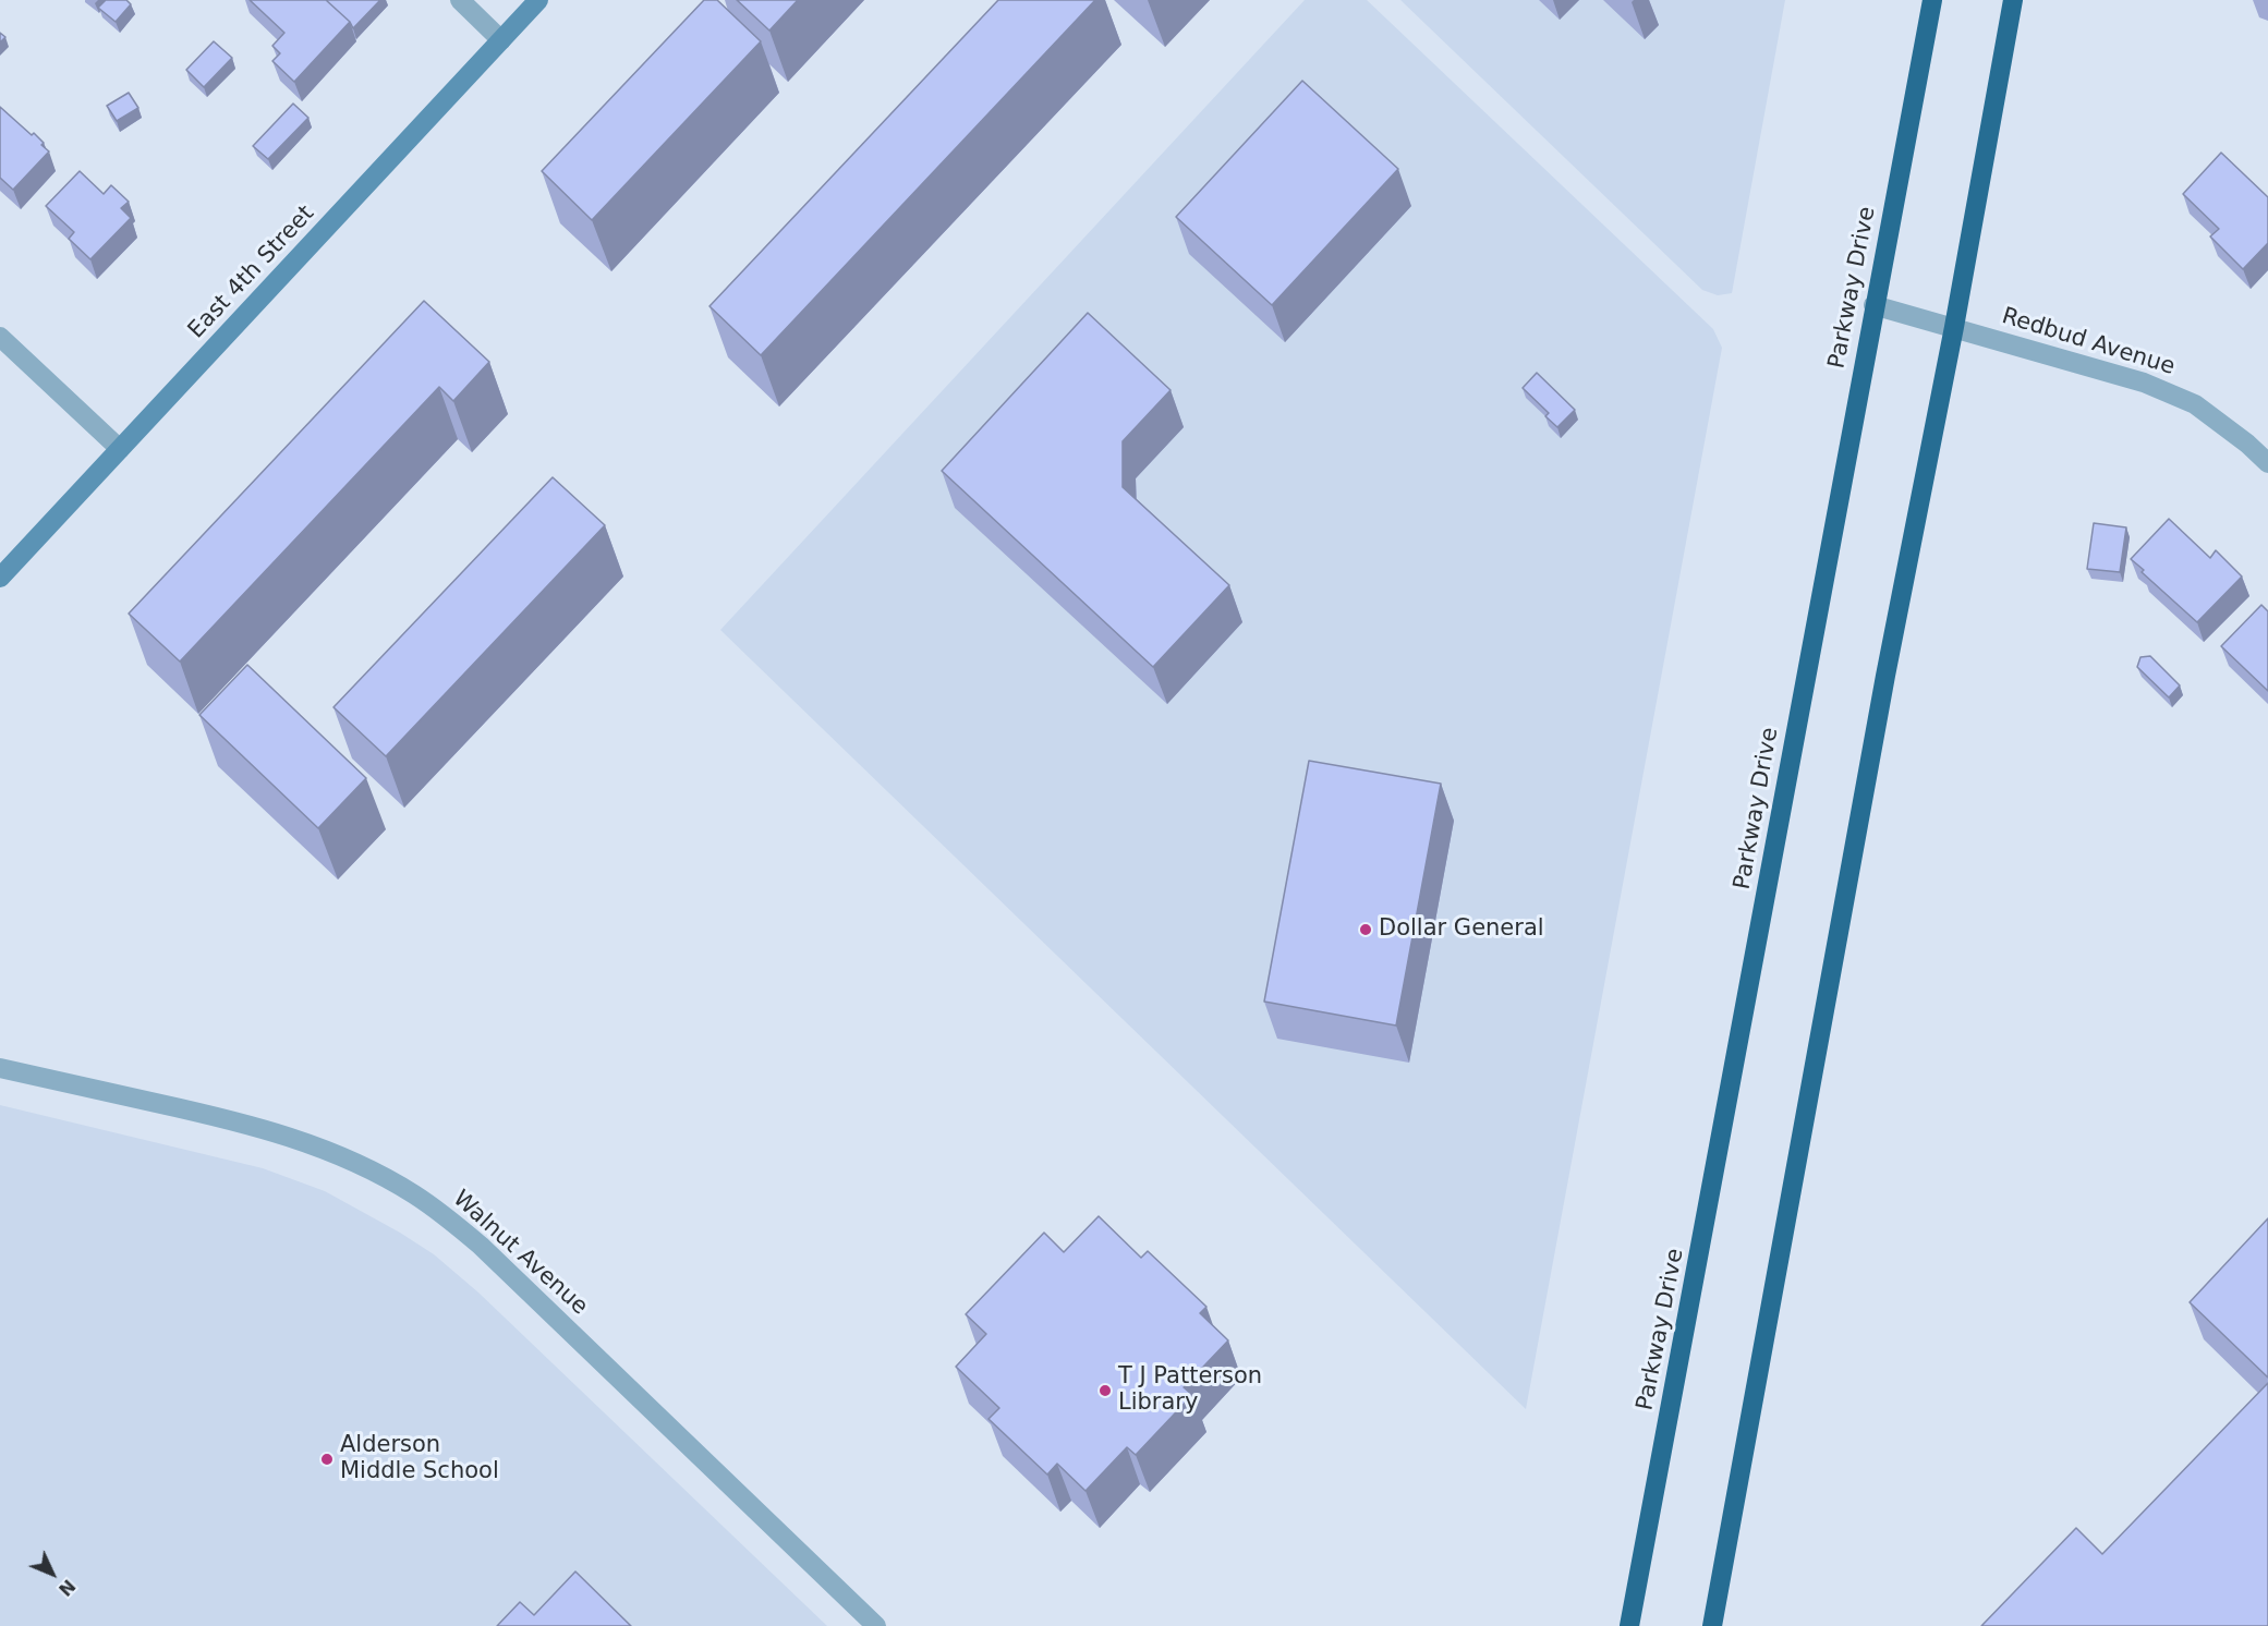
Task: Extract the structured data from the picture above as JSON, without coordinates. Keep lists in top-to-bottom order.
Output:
{
  "streets": {
    "highway": ["Parkway Drive"],
    "street": ["East 4th Street", "Redbud Avenue", "Walnut Avenue"]
  },
  "crossings": [
    ["Parkway Drive", "Redbud Avenue"]
  ],
  "places": ["Dollar General", "T J Patterson Library", "Alderson Middle School"],
  "north": "bottom right"
}
